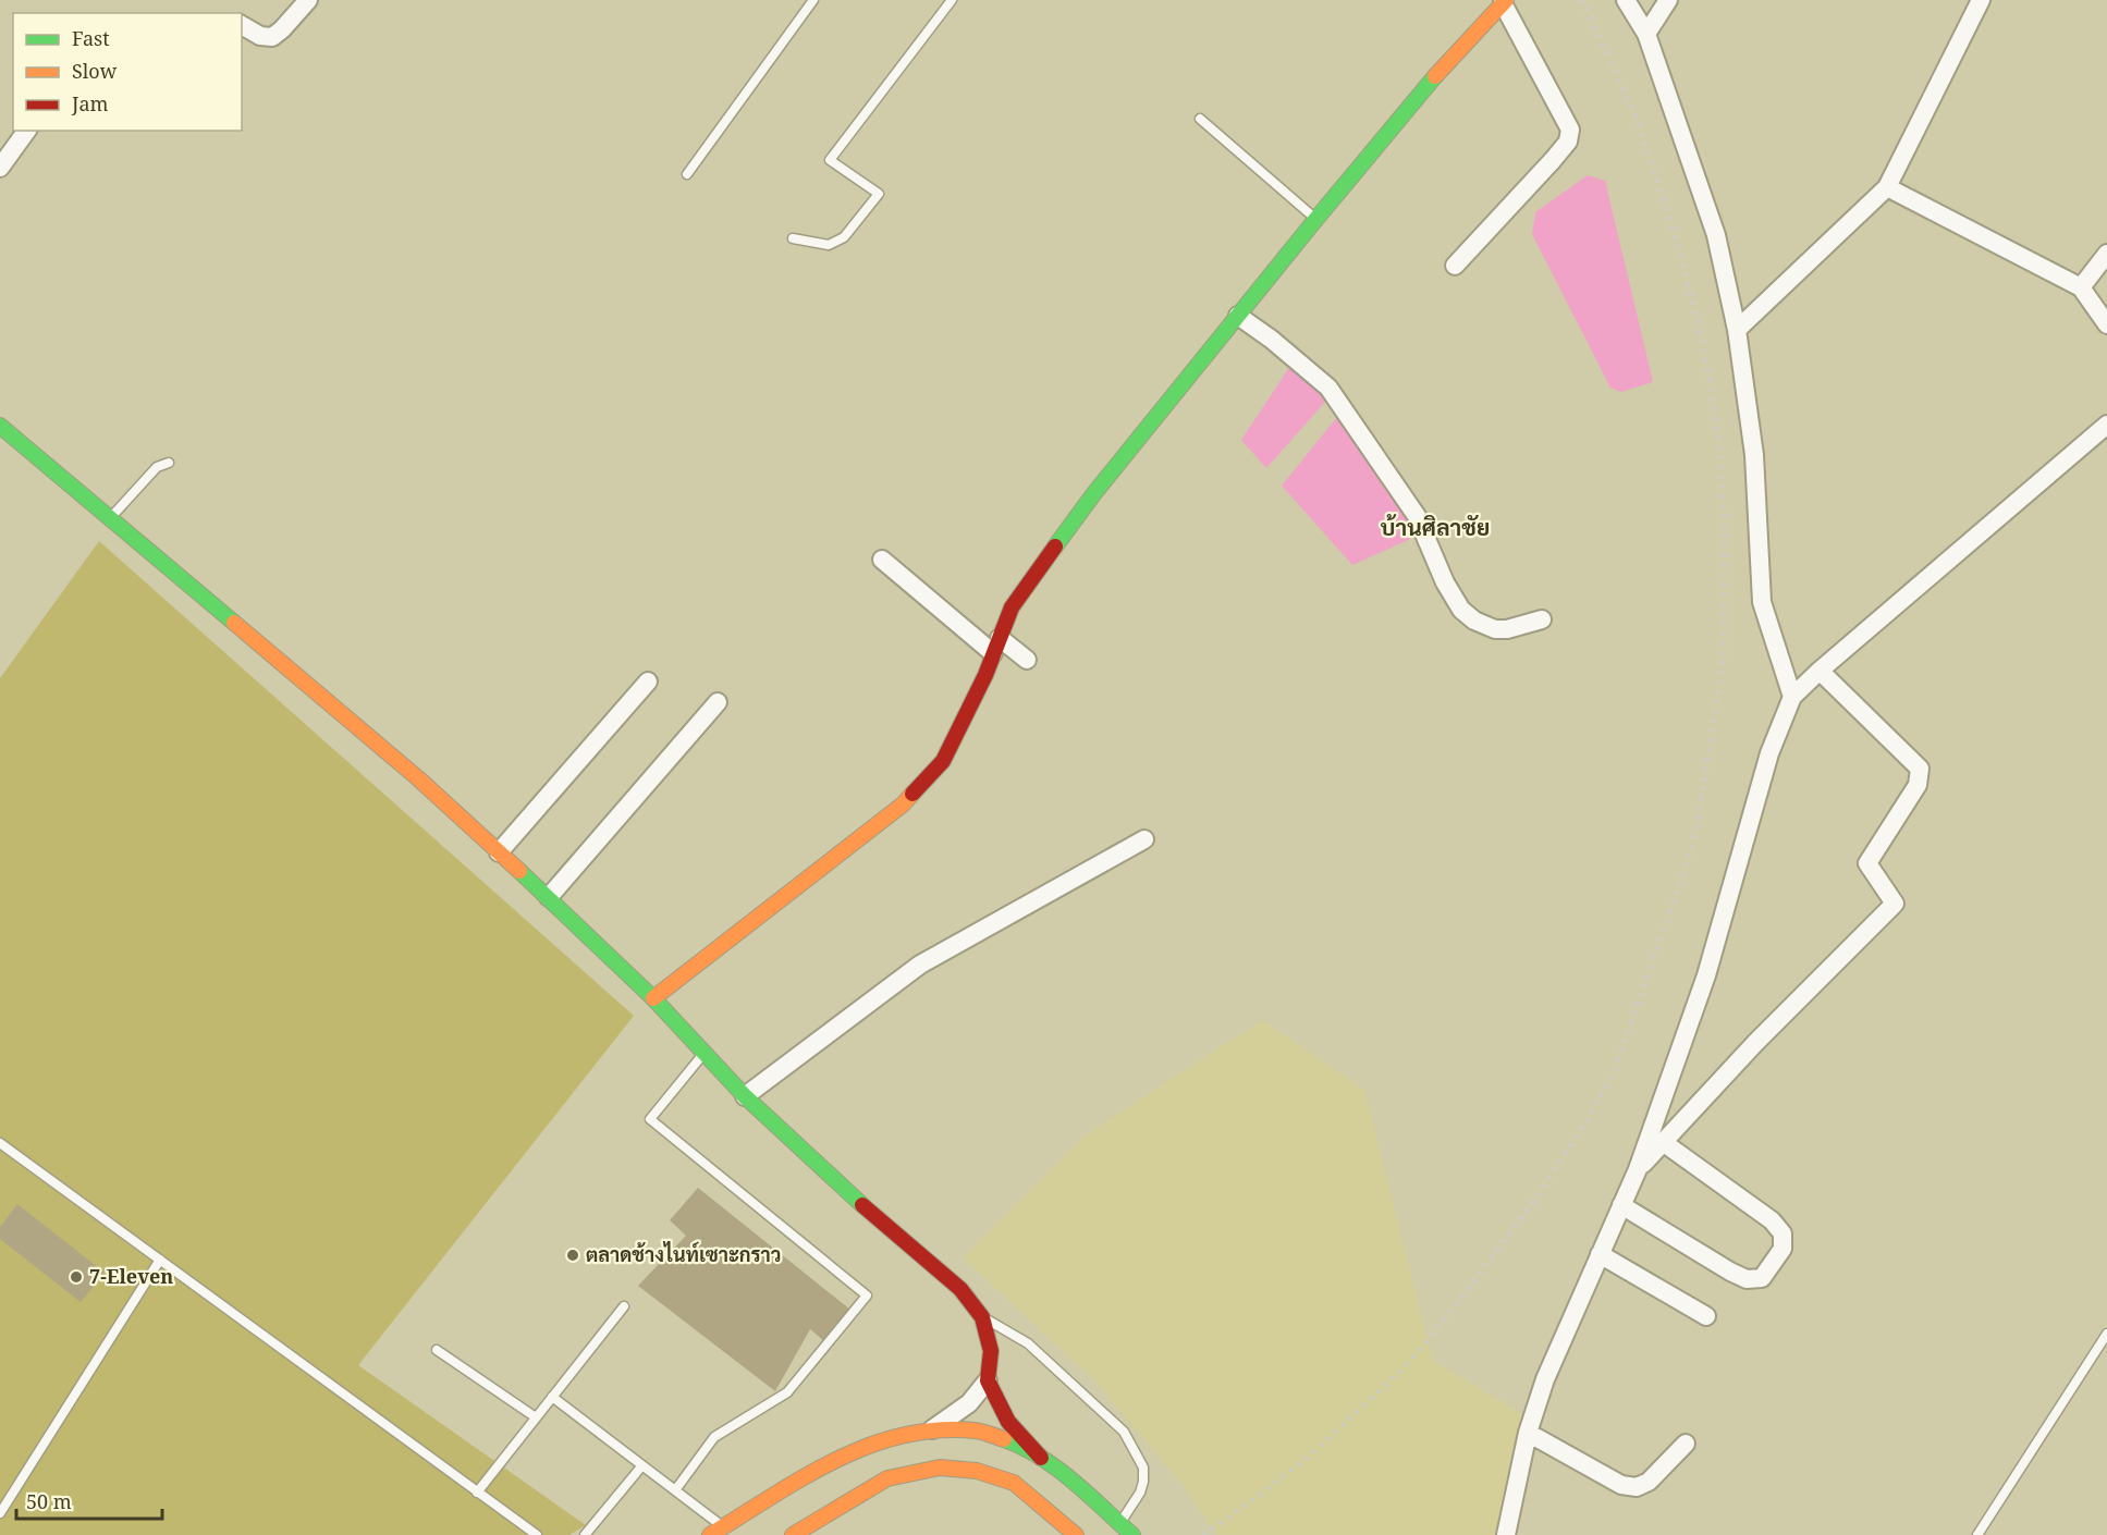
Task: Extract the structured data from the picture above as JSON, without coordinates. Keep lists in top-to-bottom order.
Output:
{
  "districts": ["บ้านศิลาชัย"],
  "places": ["ตลาดช้างไนท์เซาะกราว", "7-Eleven"],
  "legend": ["Fast", "Slow", "Jam"],
  "scale_bar": "50 m"
}
